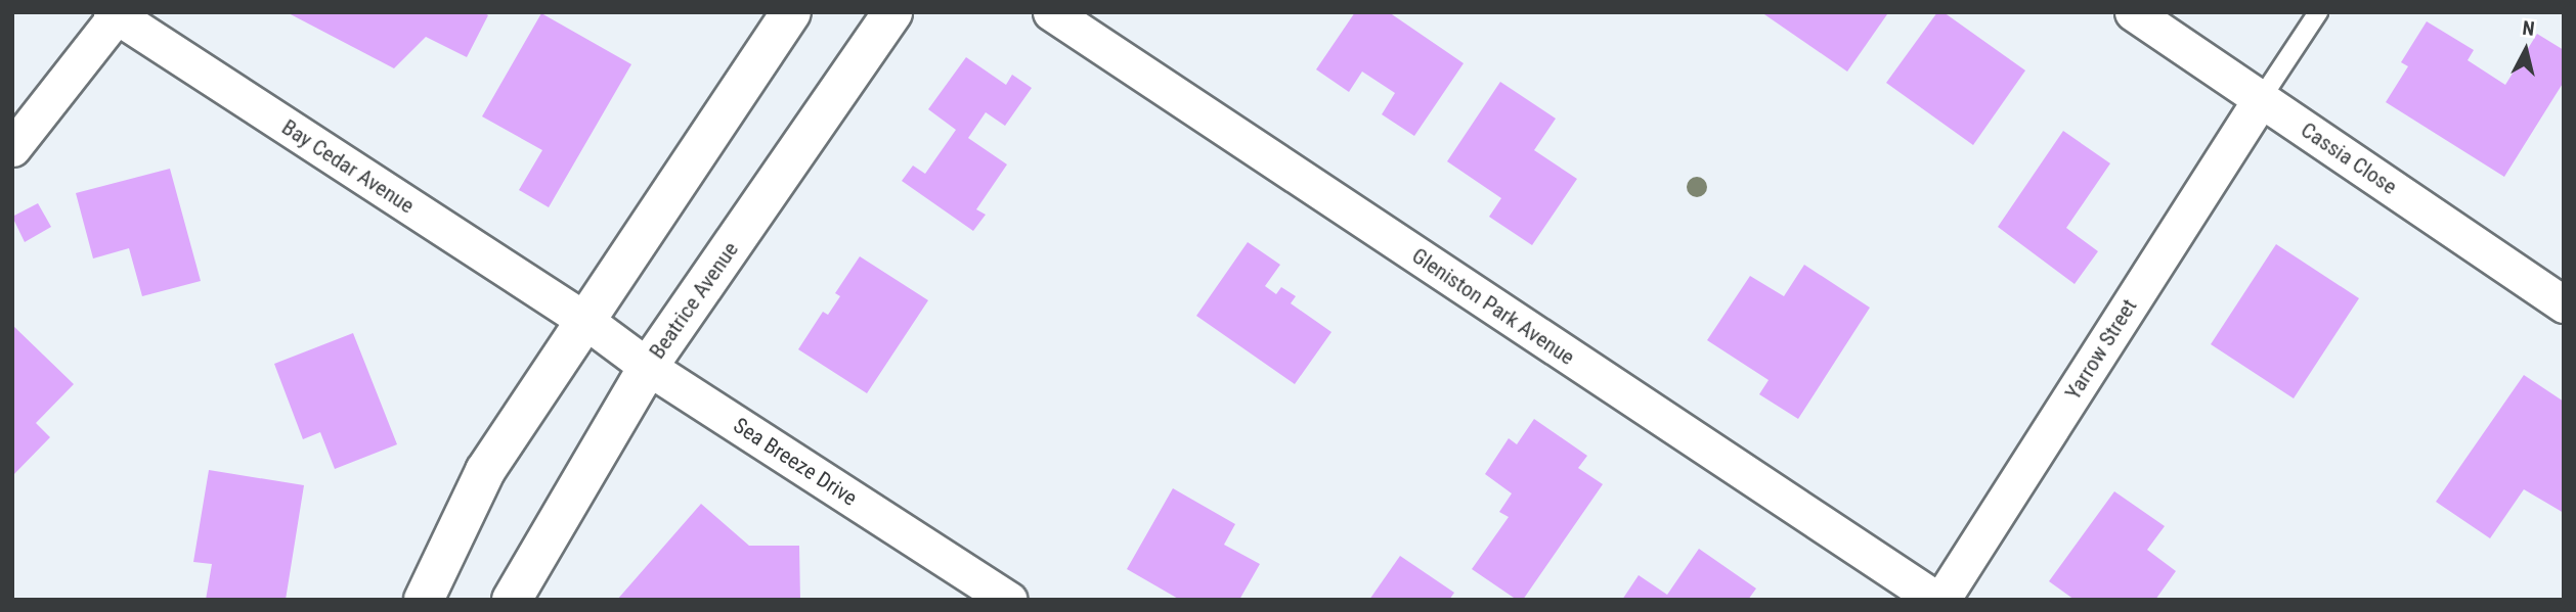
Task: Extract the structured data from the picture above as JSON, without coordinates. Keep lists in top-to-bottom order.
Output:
{
  "streets": {
    "main road": ["Beatrice Avenue"],
    "street": [
      "Cassia Close",
      "Bay Cedar Avenue",
      "Gleniston Park Avenue",
      "Yarrow Street",
      "Sea Breeze Drive"
    ]
  },
  "crossings": [
    ["Cassia Close", "Yarrow Street"],
    ["Bay Cedar Avenue", "Sea Breeze Drive"],
    ["Beatrice Avenue", "Sea Breeze Drive"]
  ],
  "north": "top"
}
